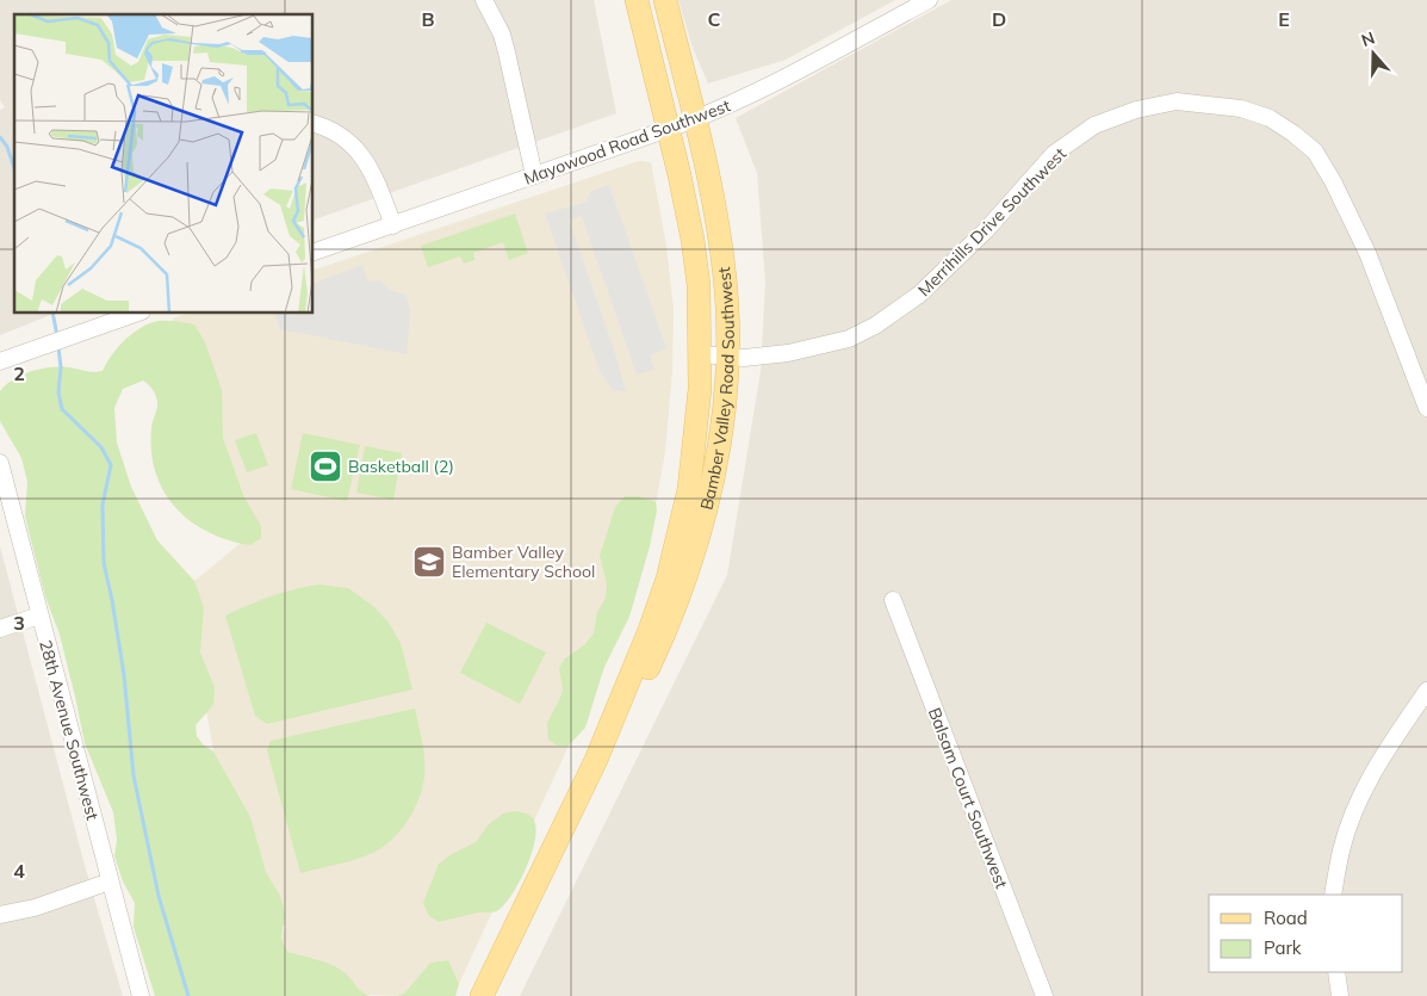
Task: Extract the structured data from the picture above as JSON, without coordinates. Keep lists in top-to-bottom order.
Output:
{
  "streets": {
    "main road": ["Bamber Valley Road Southwest"],
    "street": [
      "Mayowood Road Southwest",
      "Merrihills Drive Southwest",
      "28th Avenue Southwest",
      "Balsam Court Southwest"
    ]
  },
  "crossings": [
    ["Mayowood Road Southwest", "Bamber Valley Road Southwest"],
    ["Merrihills Drive Southwest", "Bamber Valley Road Southwest"]
  ],
  "places": {
    "sports": ["Basketball (2)"],
    "school or university": ["Bamber Valley Elementary School"]
  },
  "legend": ["Road", "Park"],
  "north": "top",
  "grid": {
    "columns": [
      "B",
      "C",
      "D",
      "E"
    ],
    "rows": ["2", "3", "4"]
  }
}
